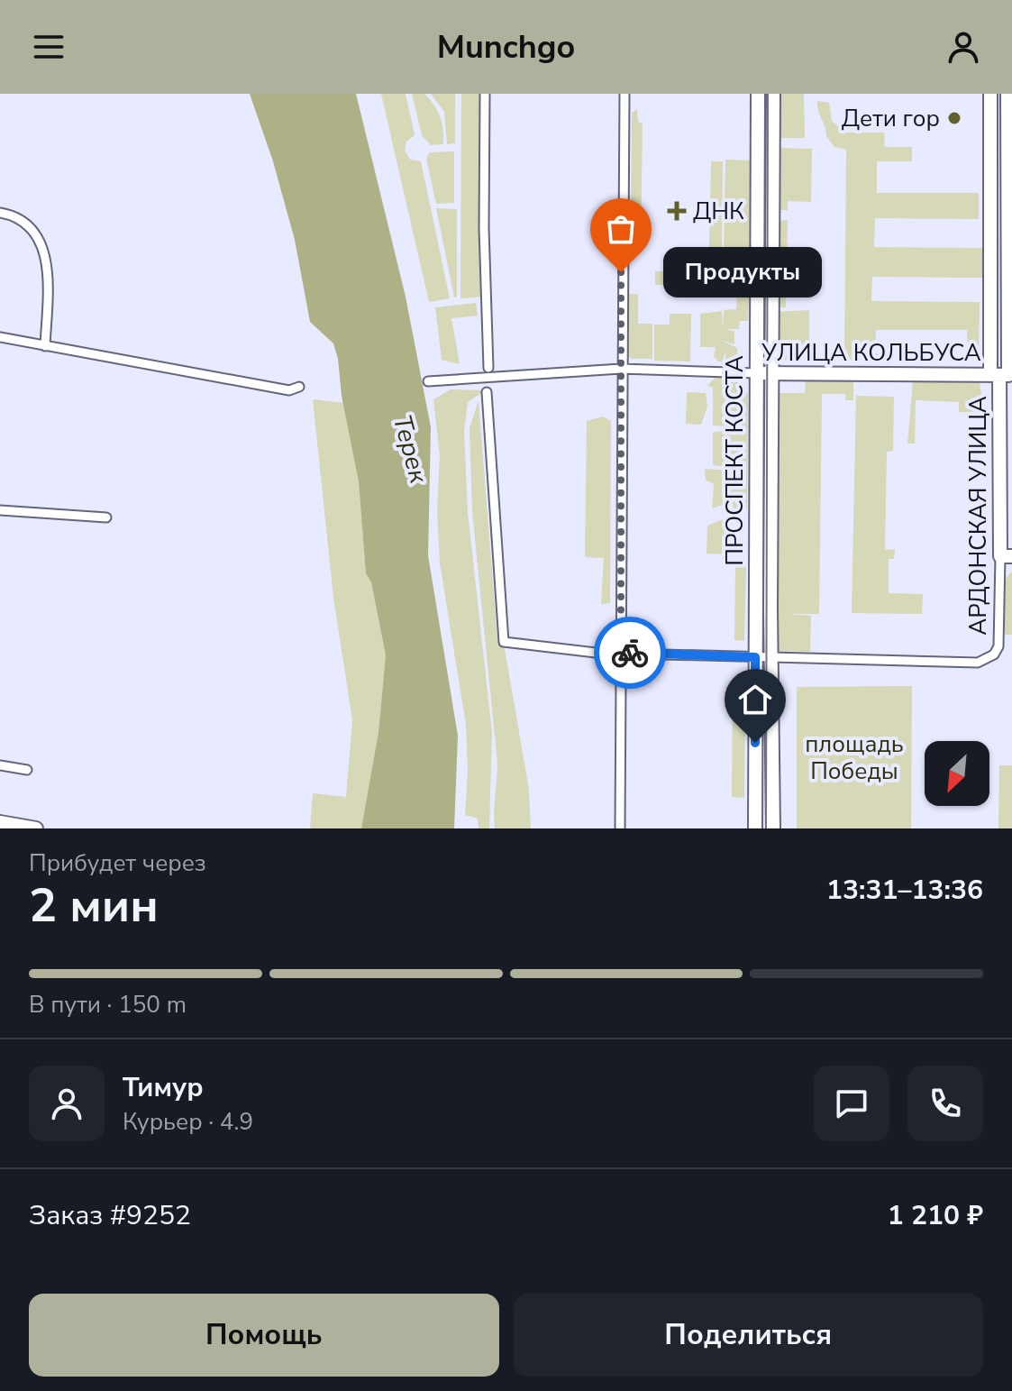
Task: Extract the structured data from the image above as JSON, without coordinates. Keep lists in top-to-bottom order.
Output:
{
  "streets": {
    "main road": ["УЛИЦА КОЛЬБУСА", "ПРОСПЕКТ КОСТА", "АРДОНСКАЯ УЛИЦА"]
  },
  "crossings": [
    ["УЛИЦА КОЛЬБУСА", "ПРОСПЕКТ КОСТА"],
    ["УЛИЦА КОЛЬБУСА", "АРДОНСКАЯ УЛИЦА"],
    ["ПРОСПЕКТ КОСТА", "АРДОНСКАЯ УЛИЦА"]
  ],
  "water": ["Терек"],
  "parks": ["площадь Победы"],
  "places": {
    "other": ["Дети гор", "Продукты"],
    "health": ["ДНК"]
  },
  "north": "bottom left",
  "page": {
    "header": "Munchgo",
    "bubble": "Продукты",
    "heading": ["2 мин", "Прибудет через", "13:31–13:36"],
    "panel": [
      "Тимур",
      "Курьер · 4.9",
      "Заказ #9252",
      "1 210 ₽"
    ],
    "bar": "В пути · 150 m",
    "buttons": ["Помощь", "Поделиться"]
  }
}
